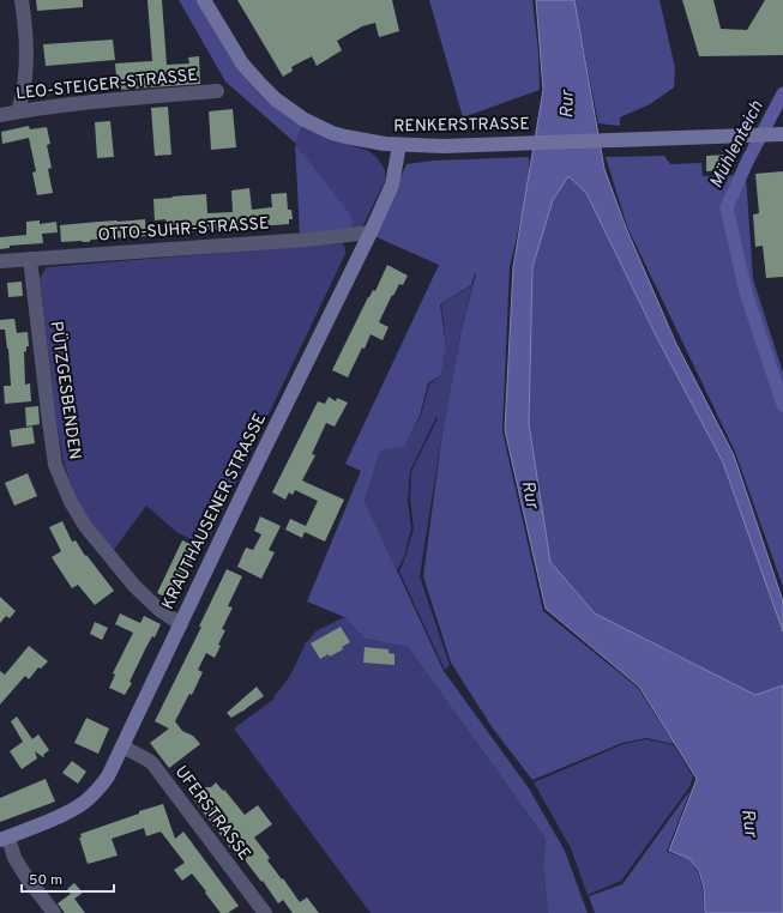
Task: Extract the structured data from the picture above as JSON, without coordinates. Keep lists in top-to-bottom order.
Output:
{
  "streets": {
    "street": [
      "LEO-STEIGER-STRASSE",
      "RENKERSTRASSE",
      "OTTO-SUHR-STRASSE",
      "PÜTZGESBENDEN",
      "KRAUTHAUSENER STRASSE",
      "UFERSTRASSE"
    ]
  },
  "crossings": [
    ["RENKERSTRASSE", "KRAUTHAUSENER STRASSE"],
    ["OTTO-SUHR-STRASSE", "PÜTZGESBENDEN"],
    ["OTTO-SUHR-STRASSE", "KRAUTHAUSENER STRASSE"],
    ["PÜTZGESBENDEN", "KRAUTHAUSENER STRASSE"],
    ["KRAUTHAUSENER STRASSE", "UFERSTRASSE"]
  ],
  "water": ["Rur", "Mühlenteich"],
  "scale_bar": "50 m"
}
